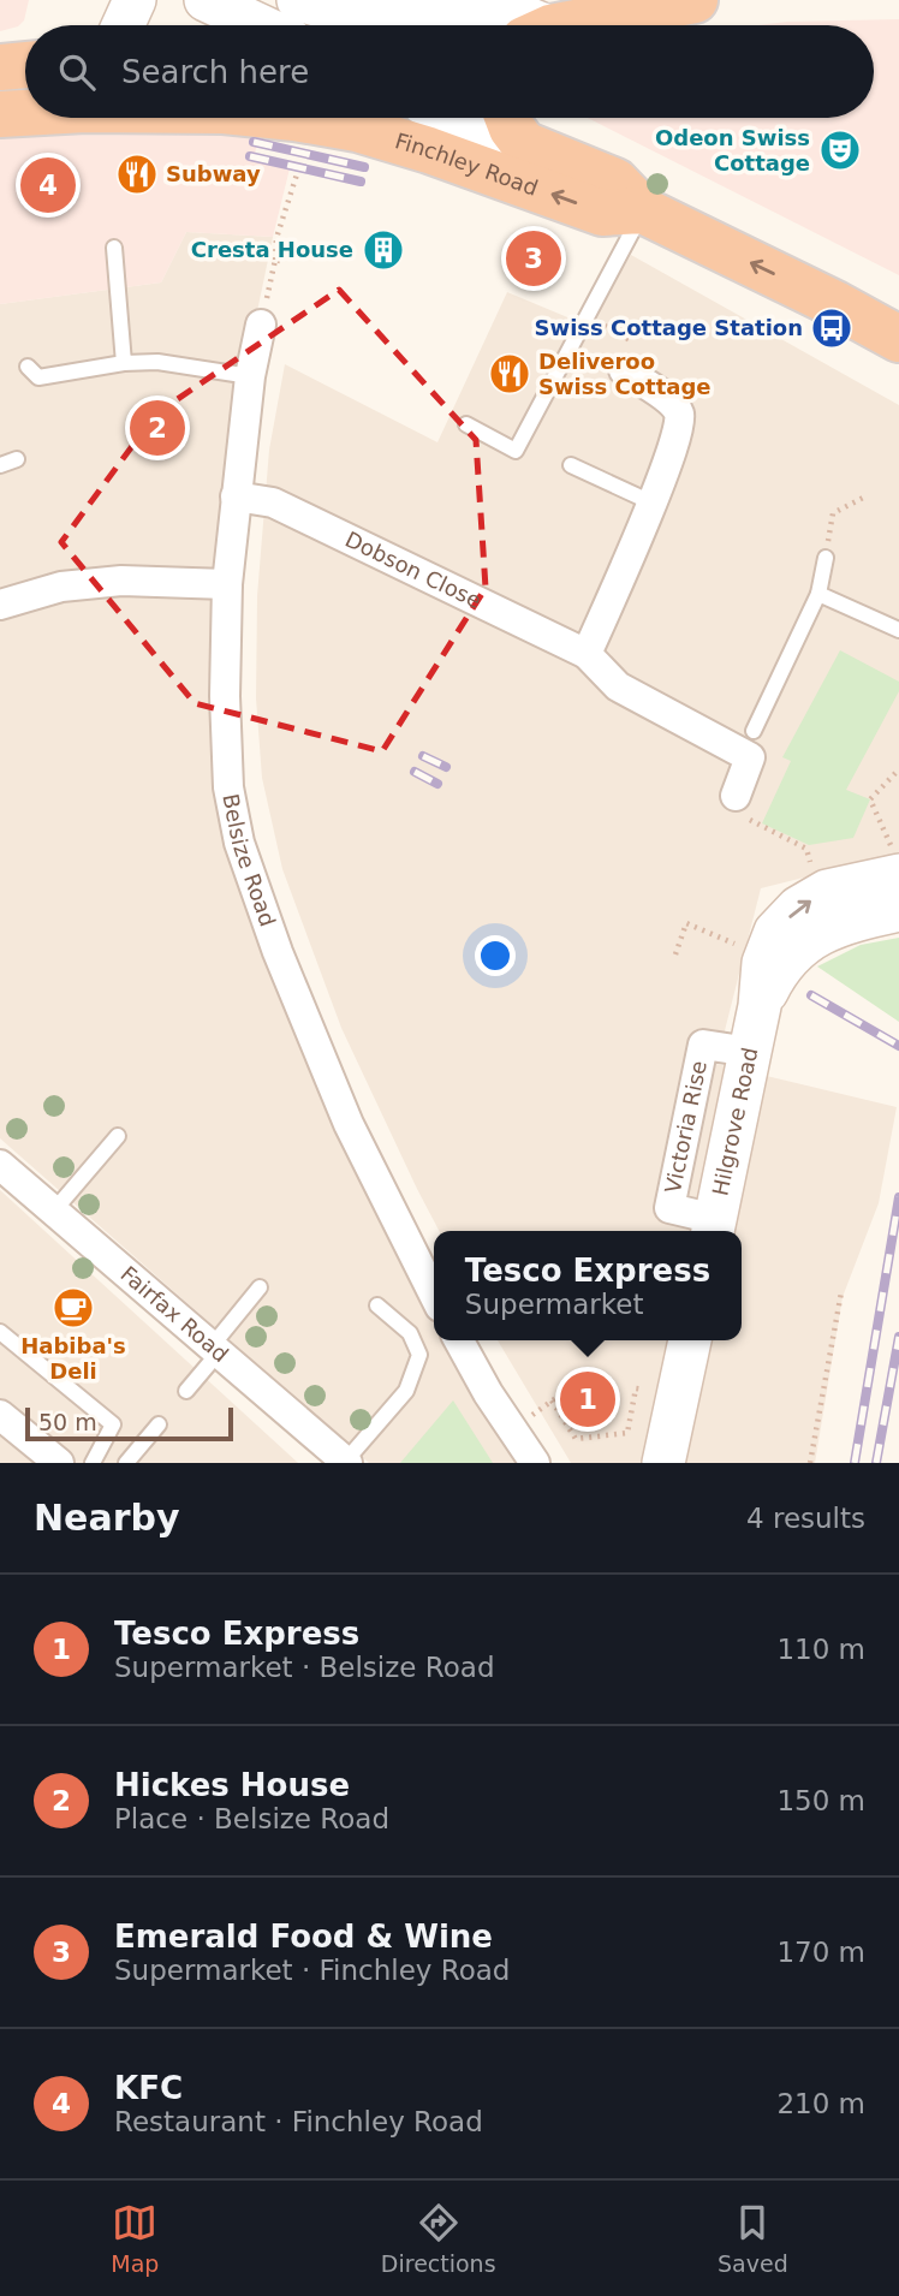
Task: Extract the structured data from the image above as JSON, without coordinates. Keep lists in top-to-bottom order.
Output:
{
  "streets": {
    "highway": ["Finchley Road"],
    "main road": ["Hilgrove Road"],
    "street": ["Dobson Close", "Belsize Road", "Fairfax Road"]
  },
  "crossings": [
    ["Dobson Close", "Belsize Road"]
  ],
  "one_way": ["Finchley Road"],
  "places": {
    "theatre": ["Odeon Swiss Cottage"],
    "restaurant": ["Subway", "Deliveroo Swiss Cottage"],
    "building": ["Cresta House"],
    "bus stop": ["Swiss Cottage Station"],
    "cafe": ["Habiba's Deli"]
  },
  "scale_bar": "50 m",
  "page": {
    "search": "Search here",
    "pins": [
      "4",
      "3",
      "2",
      "1"
    ],
    "popup": ["Tesco Express", "Supermarket"],
    "scale": "50 m",
    "heading": ["Nearby", "4 results"],
    "list": [
      {
        "mark": "1",
        "name": "Tesco Express",
        "note": "Supermarket · Belsize Road",
        "value": "110 m"
      },
      {
        "mark": "2",
        "name": "Hickes House",
        "note": "Place · Belsize Road",
        "value": "150 m"
      },
      {
        "mark": "3",
        "name": "Emerald Food & Wine",
        "note": "Supermarket · Finchley Road",
        "value": "170 m"
      },
      {
        "mark": "4",
        "name": "KFC",
        "note": "Restaurant · Finchley Road",
        "value": "210 m"
      }
    ],
    "nav": ["Map", "Directions", "Saved"]
  }
}
